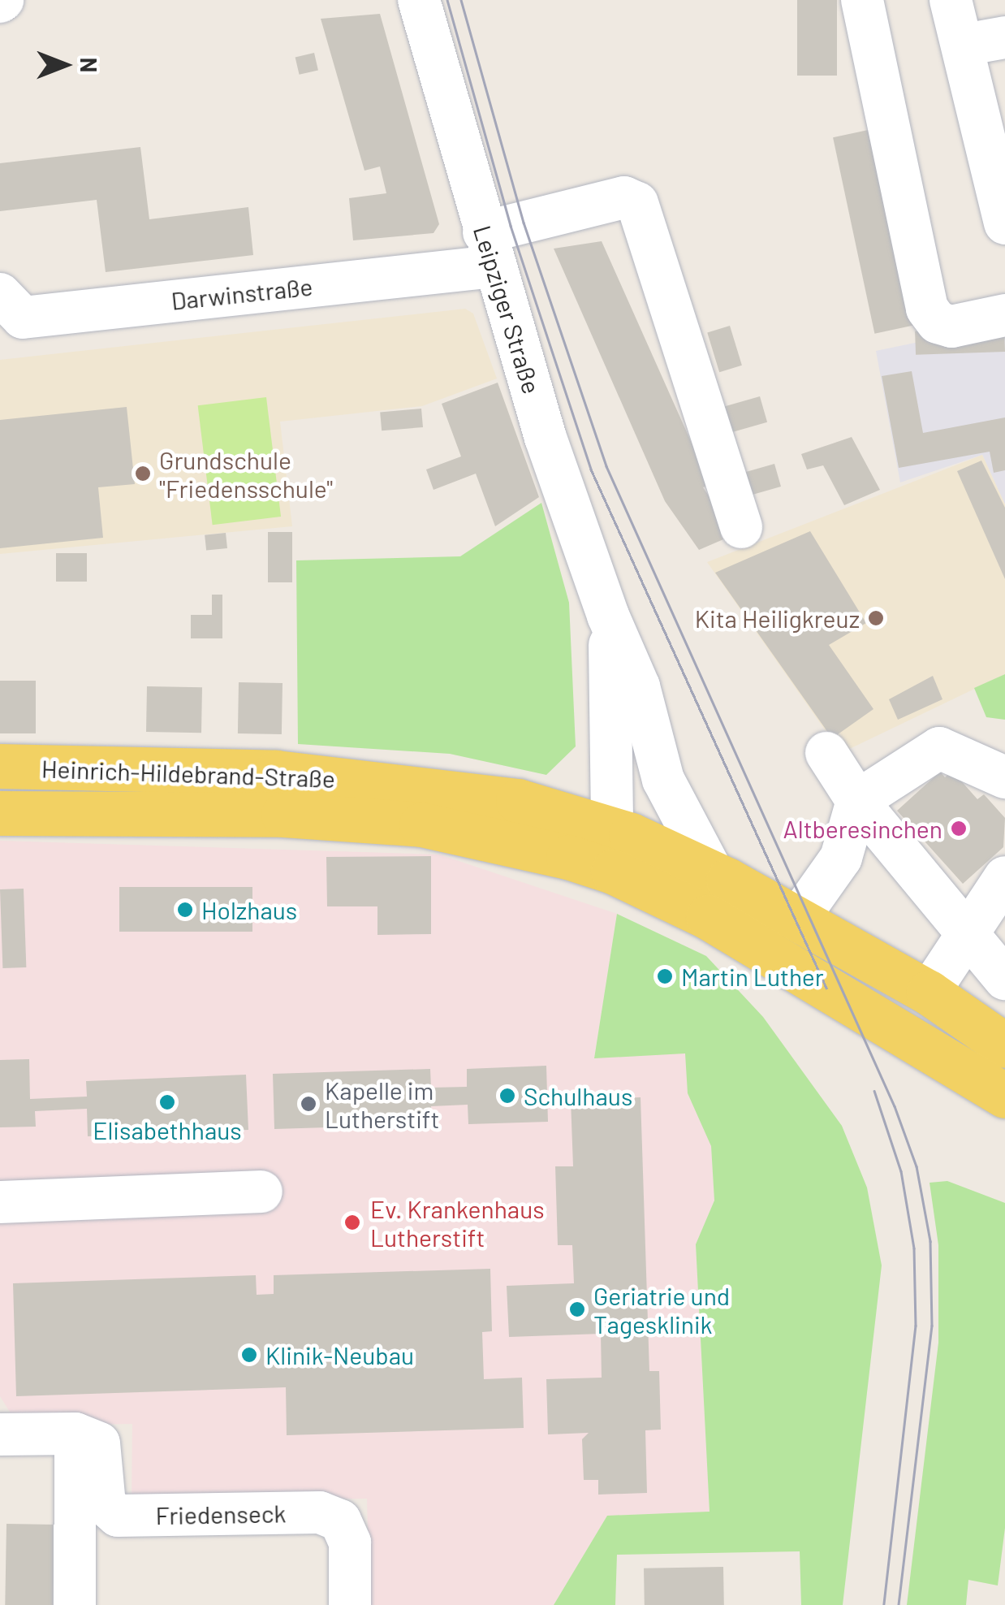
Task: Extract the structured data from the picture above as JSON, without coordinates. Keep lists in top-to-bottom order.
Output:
{
  "streets": {
    "main road": ["Heinrich-Hildebrand-Straße"],
    "street": ["Darwinstraße", "Leipziger Straße", "Friedenseck"]
  },
  "crossings": [
    ["Darwinstraße", "Leipziger Straße"],
    ["Leipziger Straße", "Heinrich-Hildebrand-Straße"]
  ],
  "places": [
    "Grundschule \"Friedensschule\"",
    "Kita Heiligkreuz",
    "Altberesinchen",
    "Holzhaus",
    "Martin Luther",
    "Schulhaus",
    "Elisabethhaus",
    "Kapelle im Lutherstift",
    "Ev. Krankenhaus Lutherstift",
    "Geriatrie und Tagesklinik",
    "Klinik-Neubau"
  ],
  "north": "right"
}
